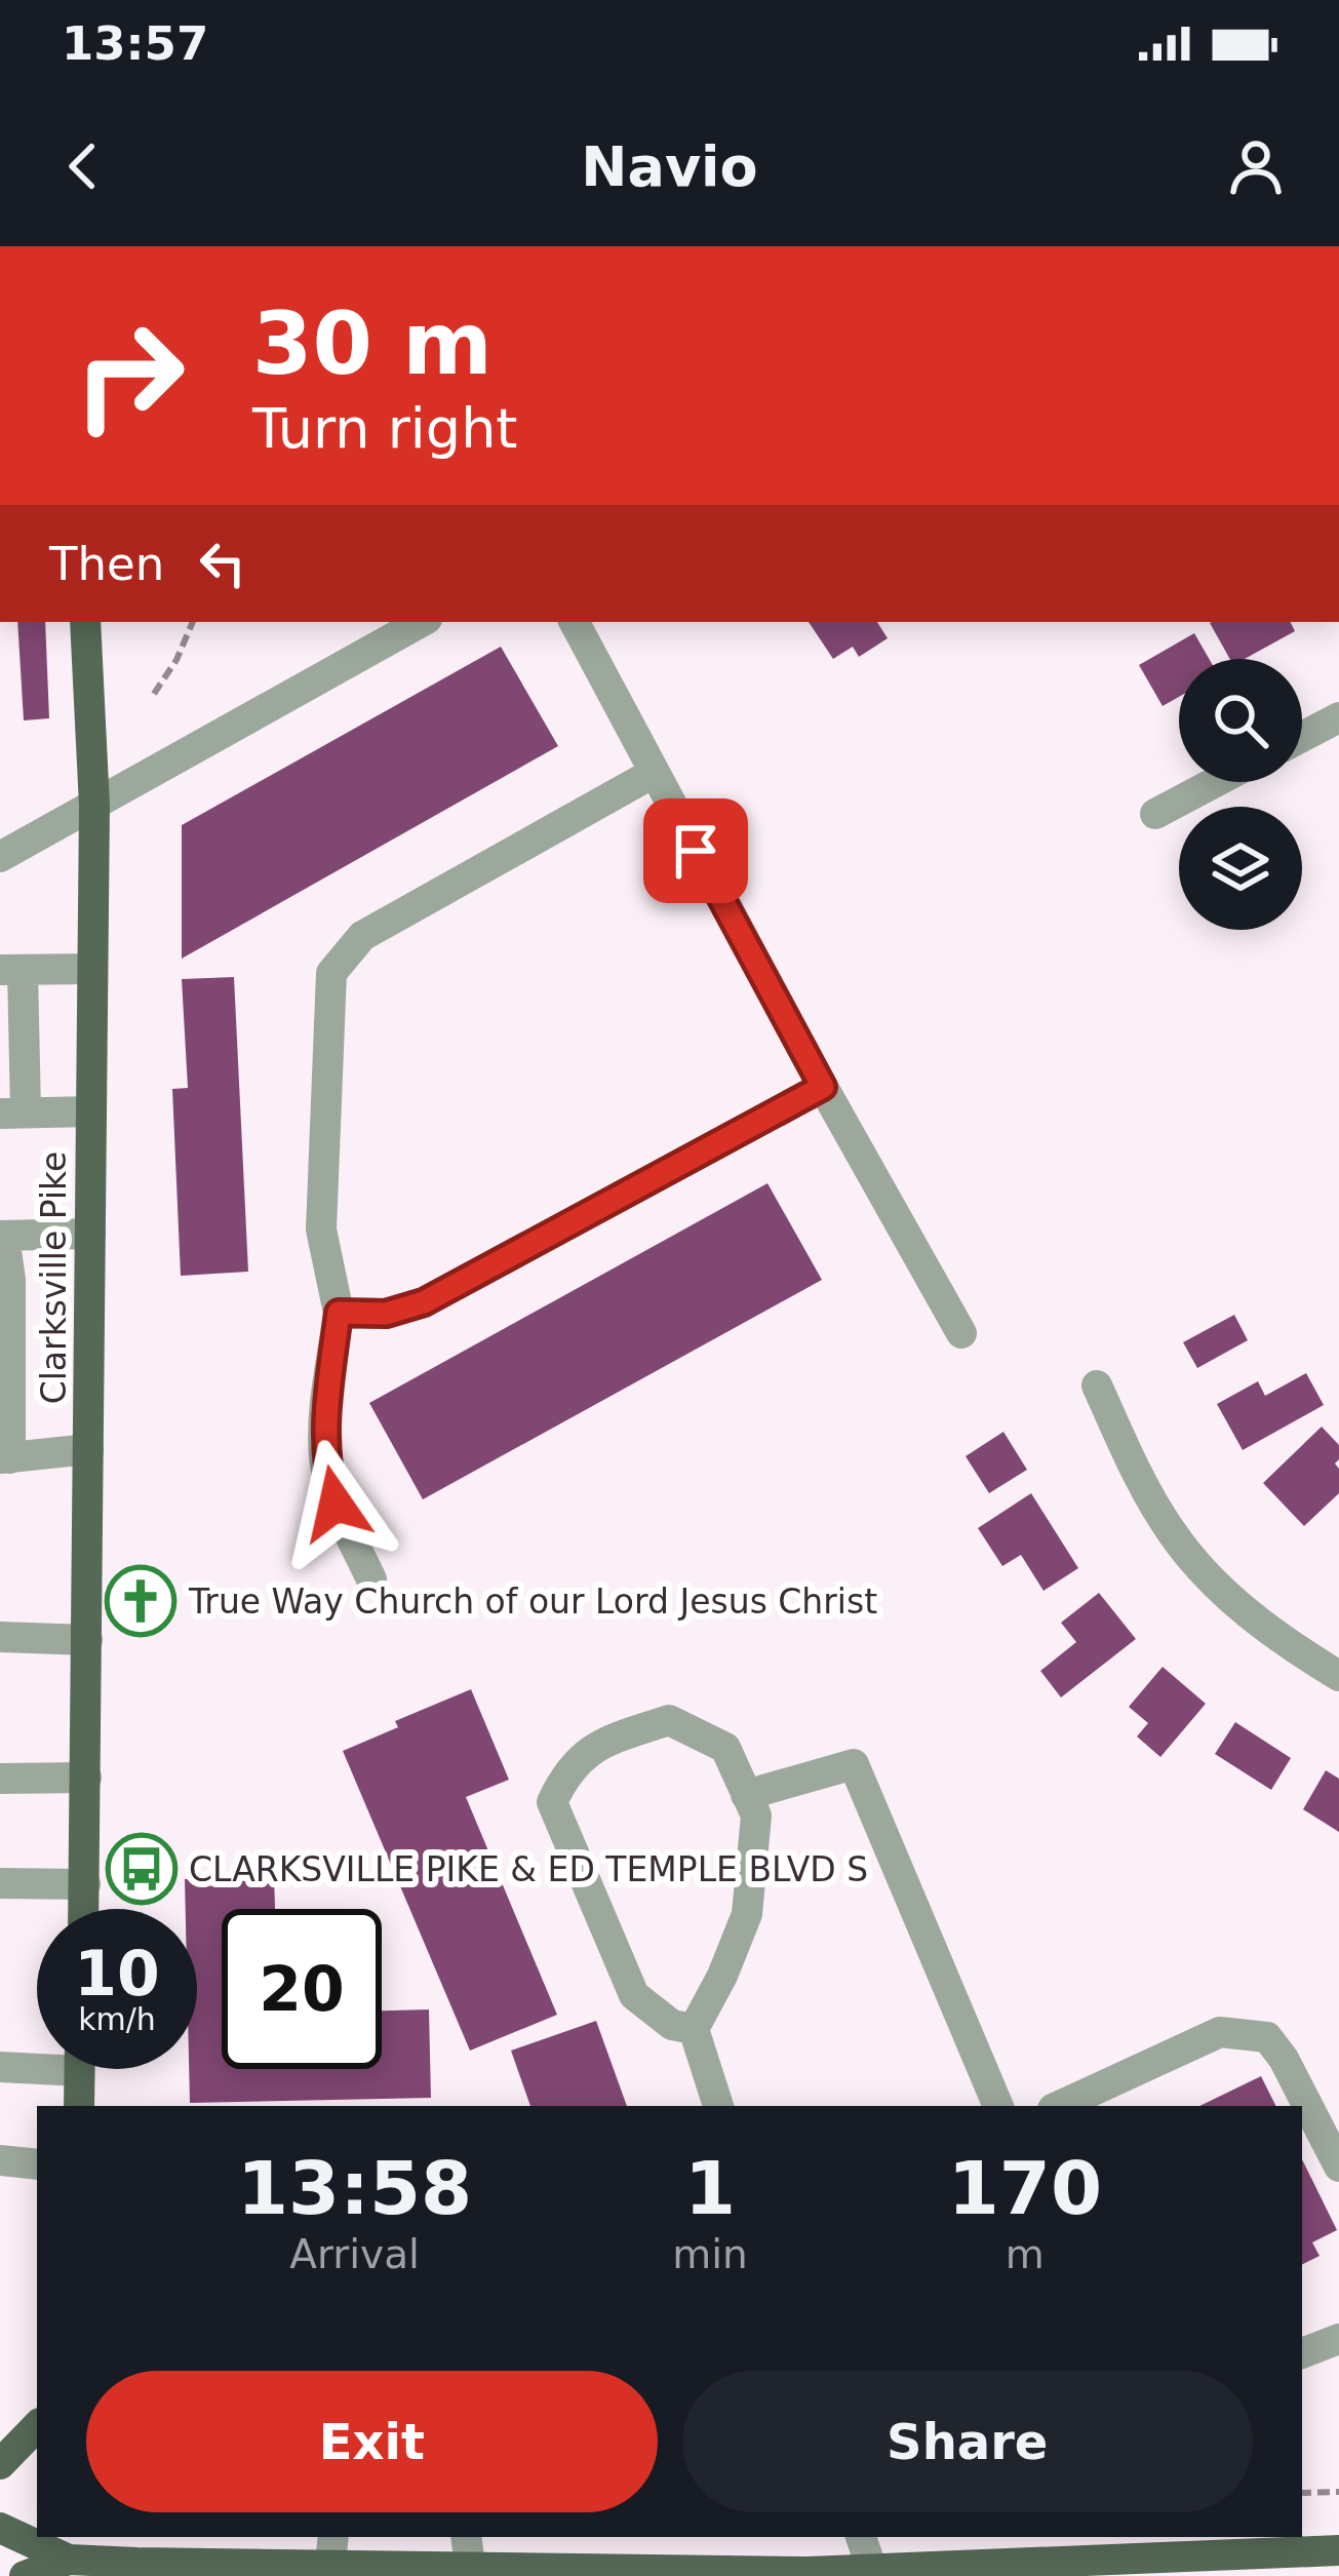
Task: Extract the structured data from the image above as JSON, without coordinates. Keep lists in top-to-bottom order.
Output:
{
  "streets": {
    "main road": ["Clarksville Pike"]
  },
  "places": {
    "church": ["True Way Church of our Lord Jesus Christ"],
    "bus stop": ["CLARKSVILLE PIKE & ED TEMPLE BLVD S"]
  },
  "page": {
    "status": "13:57",
    "header": "Navio",
    "turn": ["30 m", "Turn right"],
    "then": "Then",
    "speed": "10 km/h",
    "limit": "20",
    "eta": [
      "13:58",
      "Arrival",
      "1",
      "min",
      "170",
      "m"
    ],
    "buttons": ["Exit", "Share"]
  }
}
